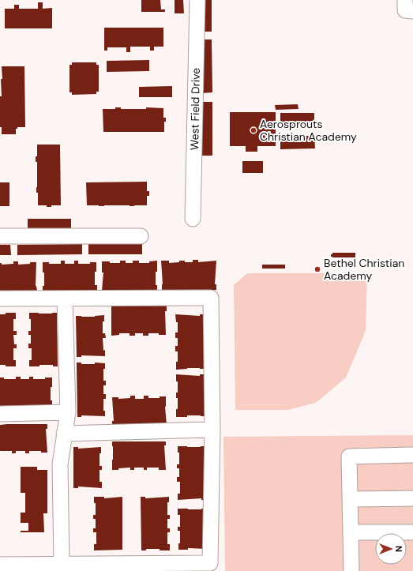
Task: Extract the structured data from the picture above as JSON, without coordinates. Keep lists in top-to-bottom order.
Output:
{
  "streets": {
    "street": ["West Field Drive"]
  },
  "places": ["Aerosprouts Christian Academy", "Bethel Christian Academy"],
  "north": "right"
}
